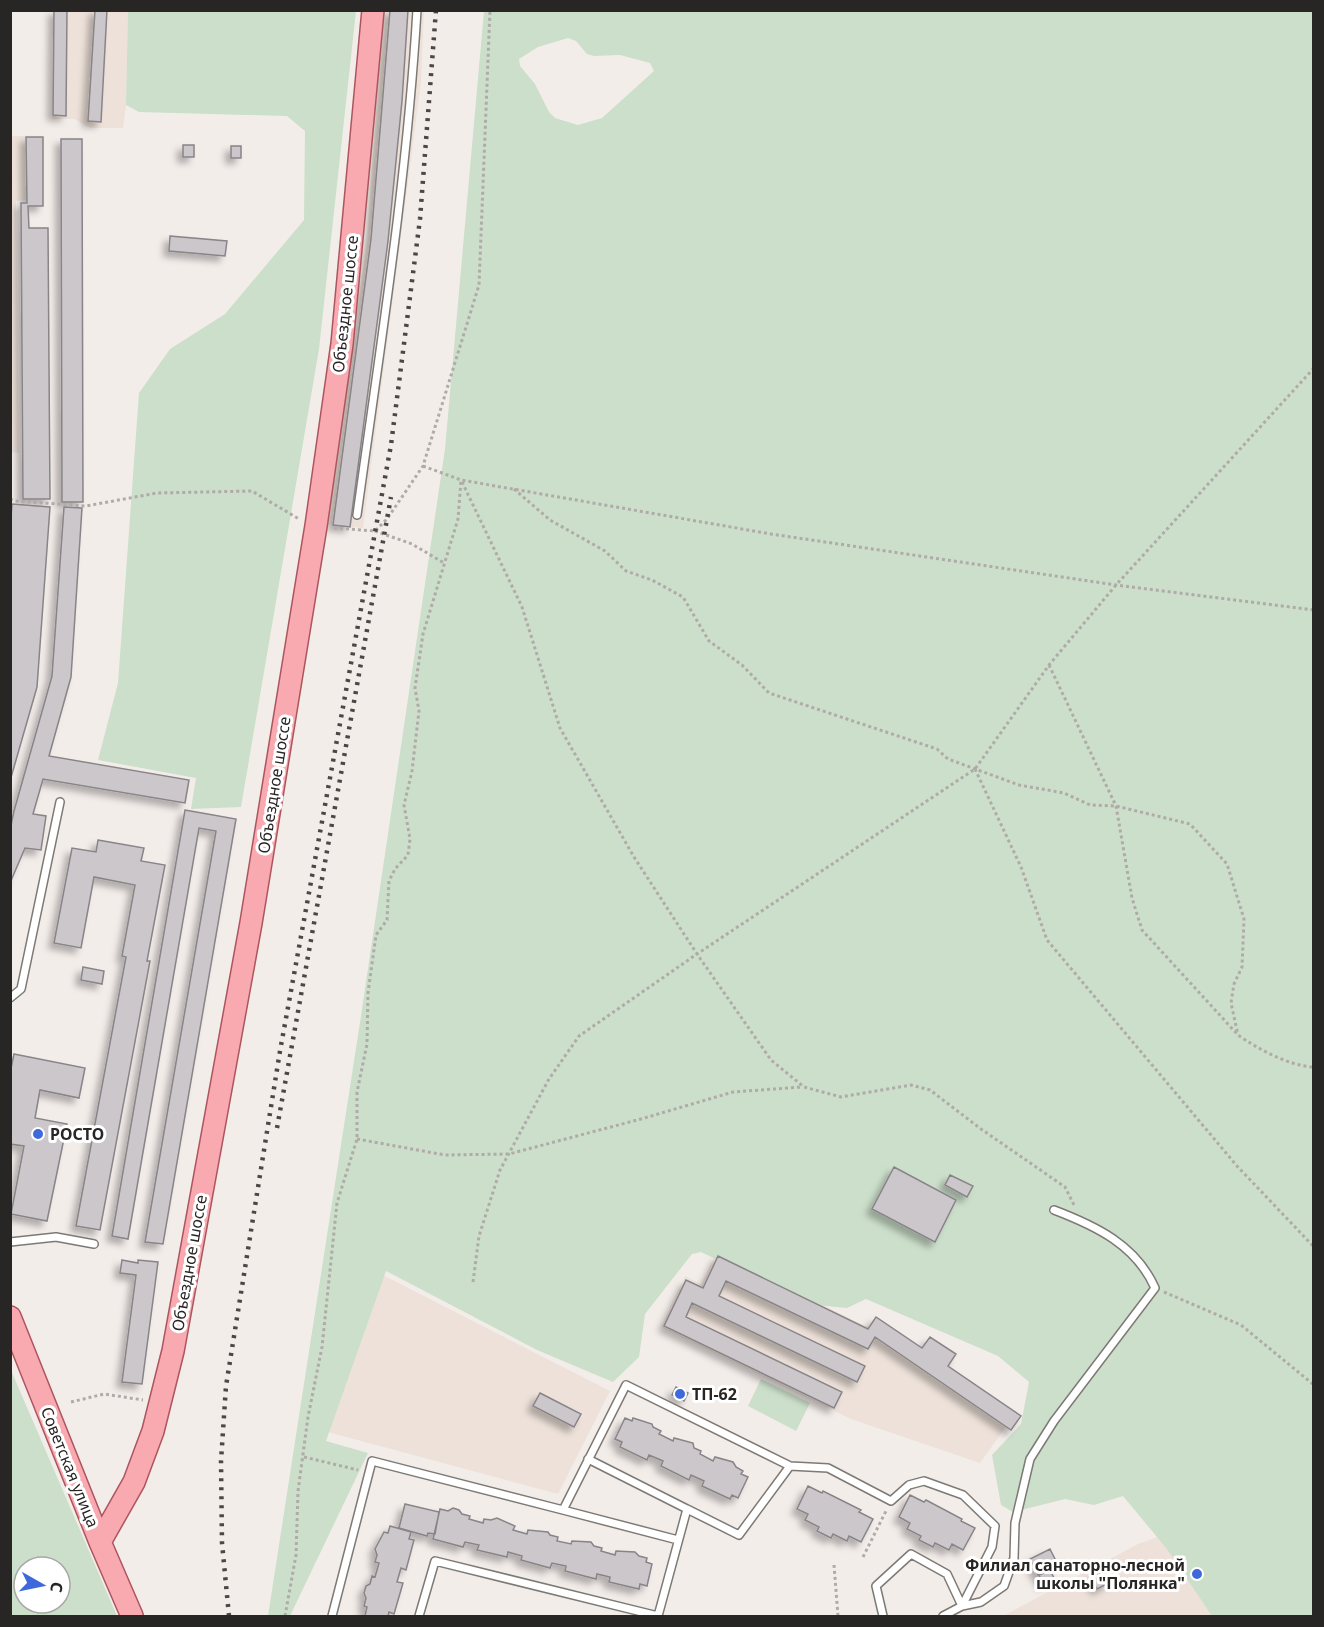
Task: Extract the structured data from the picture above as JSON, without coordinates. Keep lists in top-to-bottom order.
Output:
{
  "streets": {
    "main road": ["Объездное шоссе", "Советская улица"]
  },
  "crossings": [
    ["Объездное шоссе", "Советская улица"]
  ],
  "places": ["РОСТО", "ТП-62", "Филиал санаторно-лесной школы \"Полянка\""],
  "north": "right"
}
